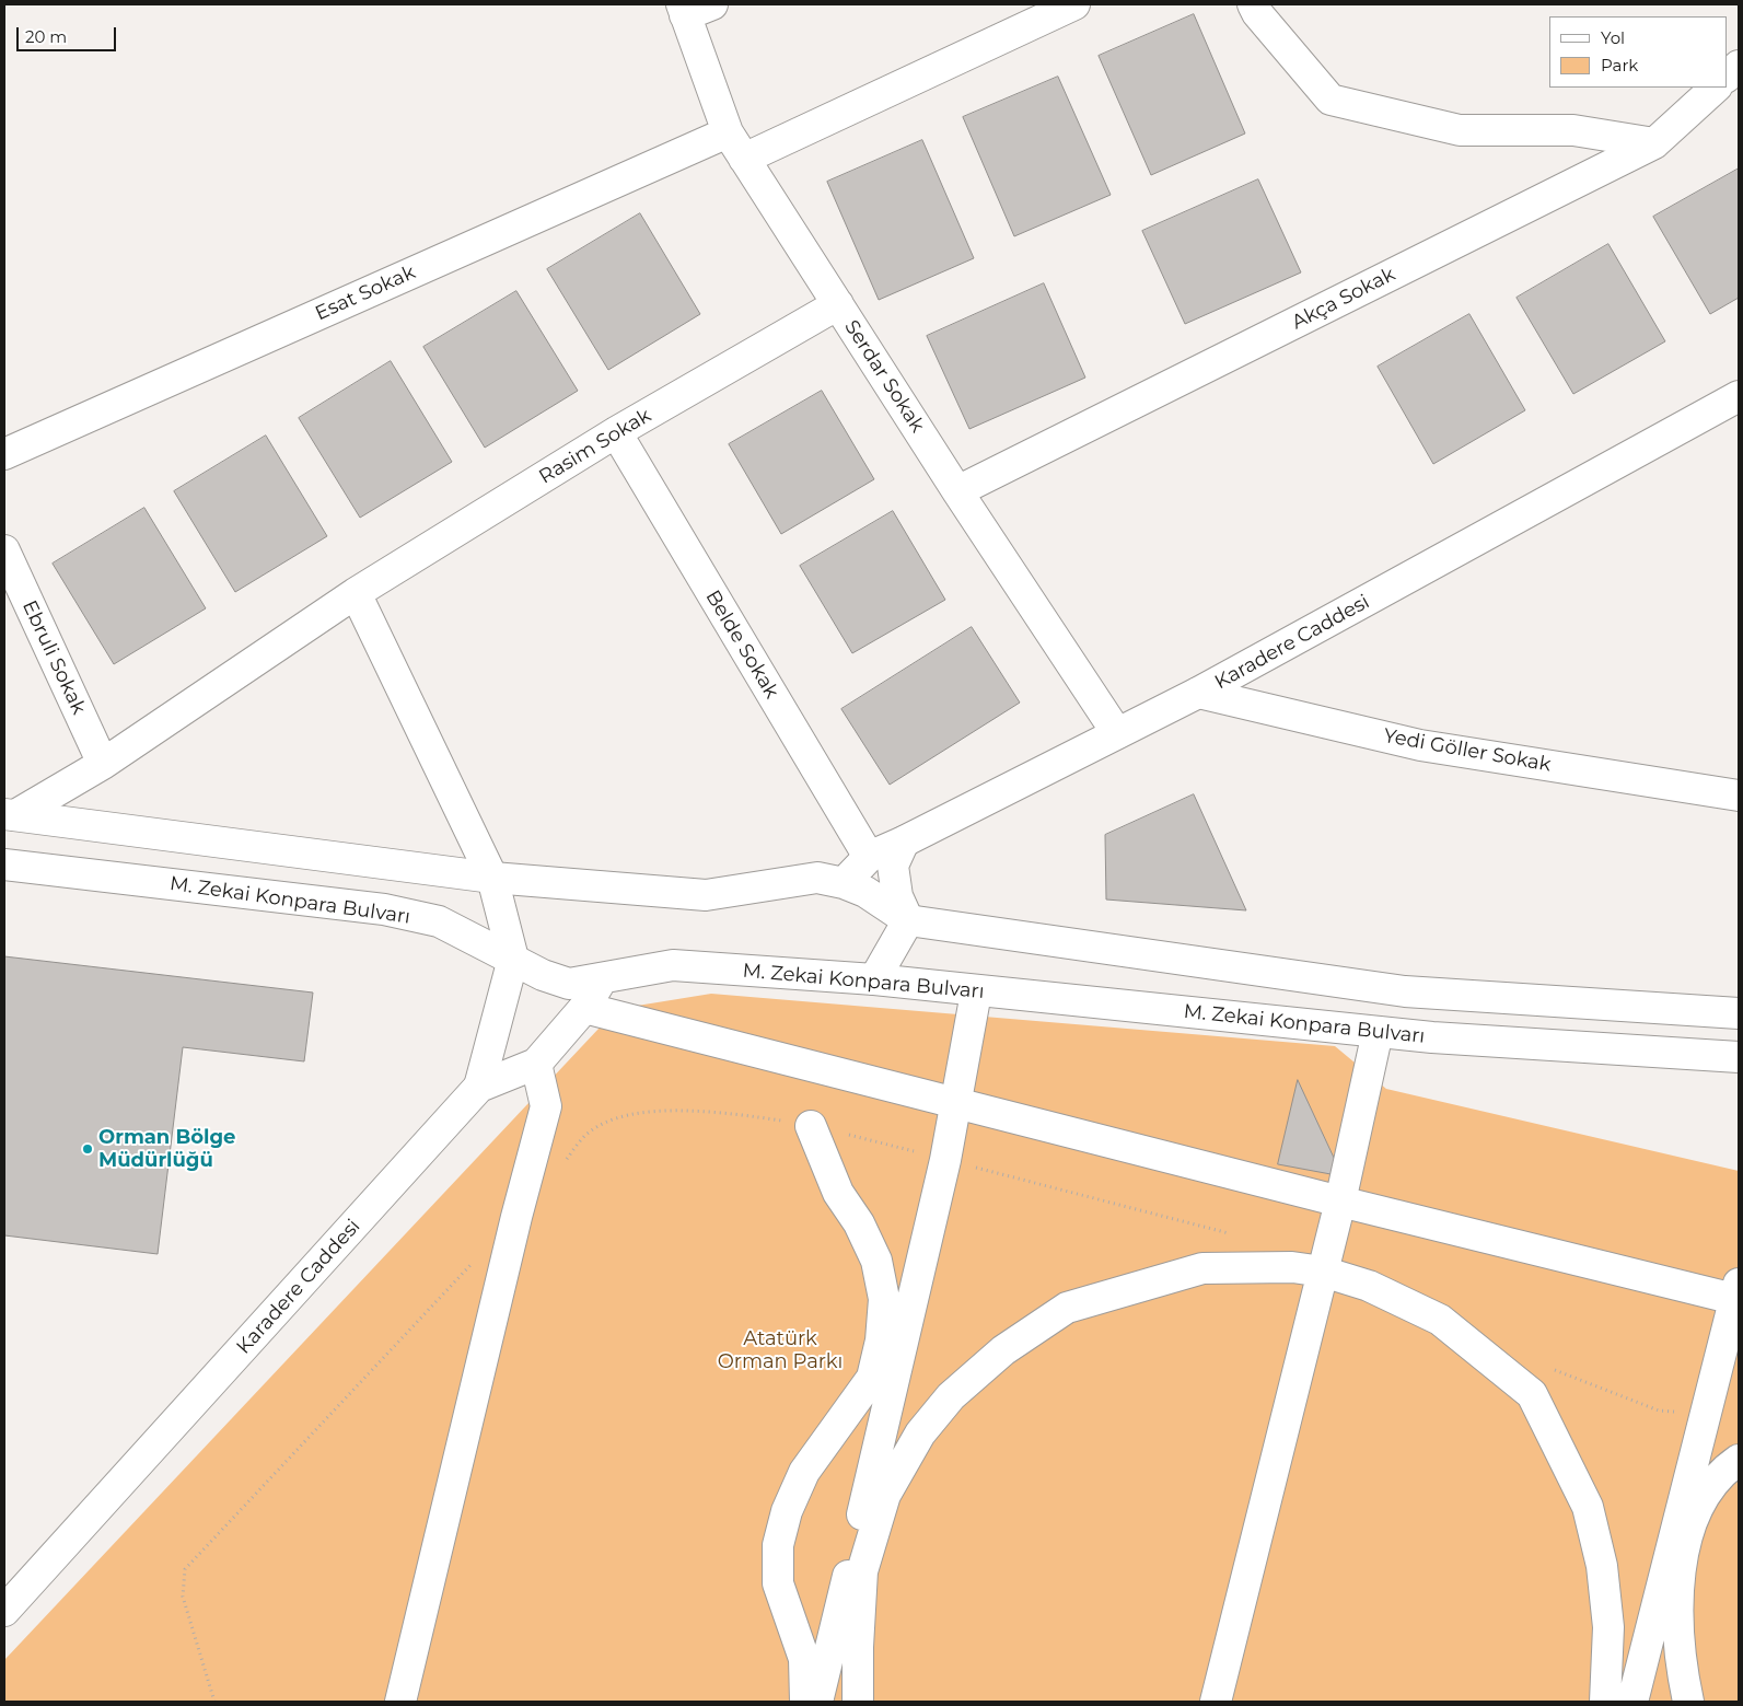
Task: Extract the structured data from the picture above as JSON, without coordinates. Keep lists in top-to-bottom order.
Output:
{
  "streets": {
    "street": [
      "Esat Sokak",
      "Akça Sokak",
      "Serdar Sokak",
      "Rasim Sokak",
      "Karadere Caddesi",
      "Belde Sokak",
      "Ebruli Sokak",
      "Yedi Göller Sokak",
      "M. Zekai Konpara Bulvarı"
    ]
  },
  "crossings": [
    ["Esat Sokak", "Serdar Sokak"],
    ["Akça Sokak", "Serdar Sokak"],
    ["Serdar Sokak", "Rasim Sokak"],
    ["Serdar Sokak", "Karadere Caddesi"],
    ["Rasim Sokak", "Belde Sokak"],
    ["Rasim Sokak", "Ebruli Sokak"],
    ["Karadere Caddesi", "Belde Sokak"],
    ["Karadere Caddesi", "Yedi Göller Sokak"],
    ["Karadere Caddesi", "M. Zekai Konpara Bulvarı"]
  ],
  "parks": ["Atatürk Orman Parkı"],
  "places": ["Orman Bölge Müdürlüğü"],
  "legend": ["Yol", "Park"],
  "scale_bar": "20 m"
}
